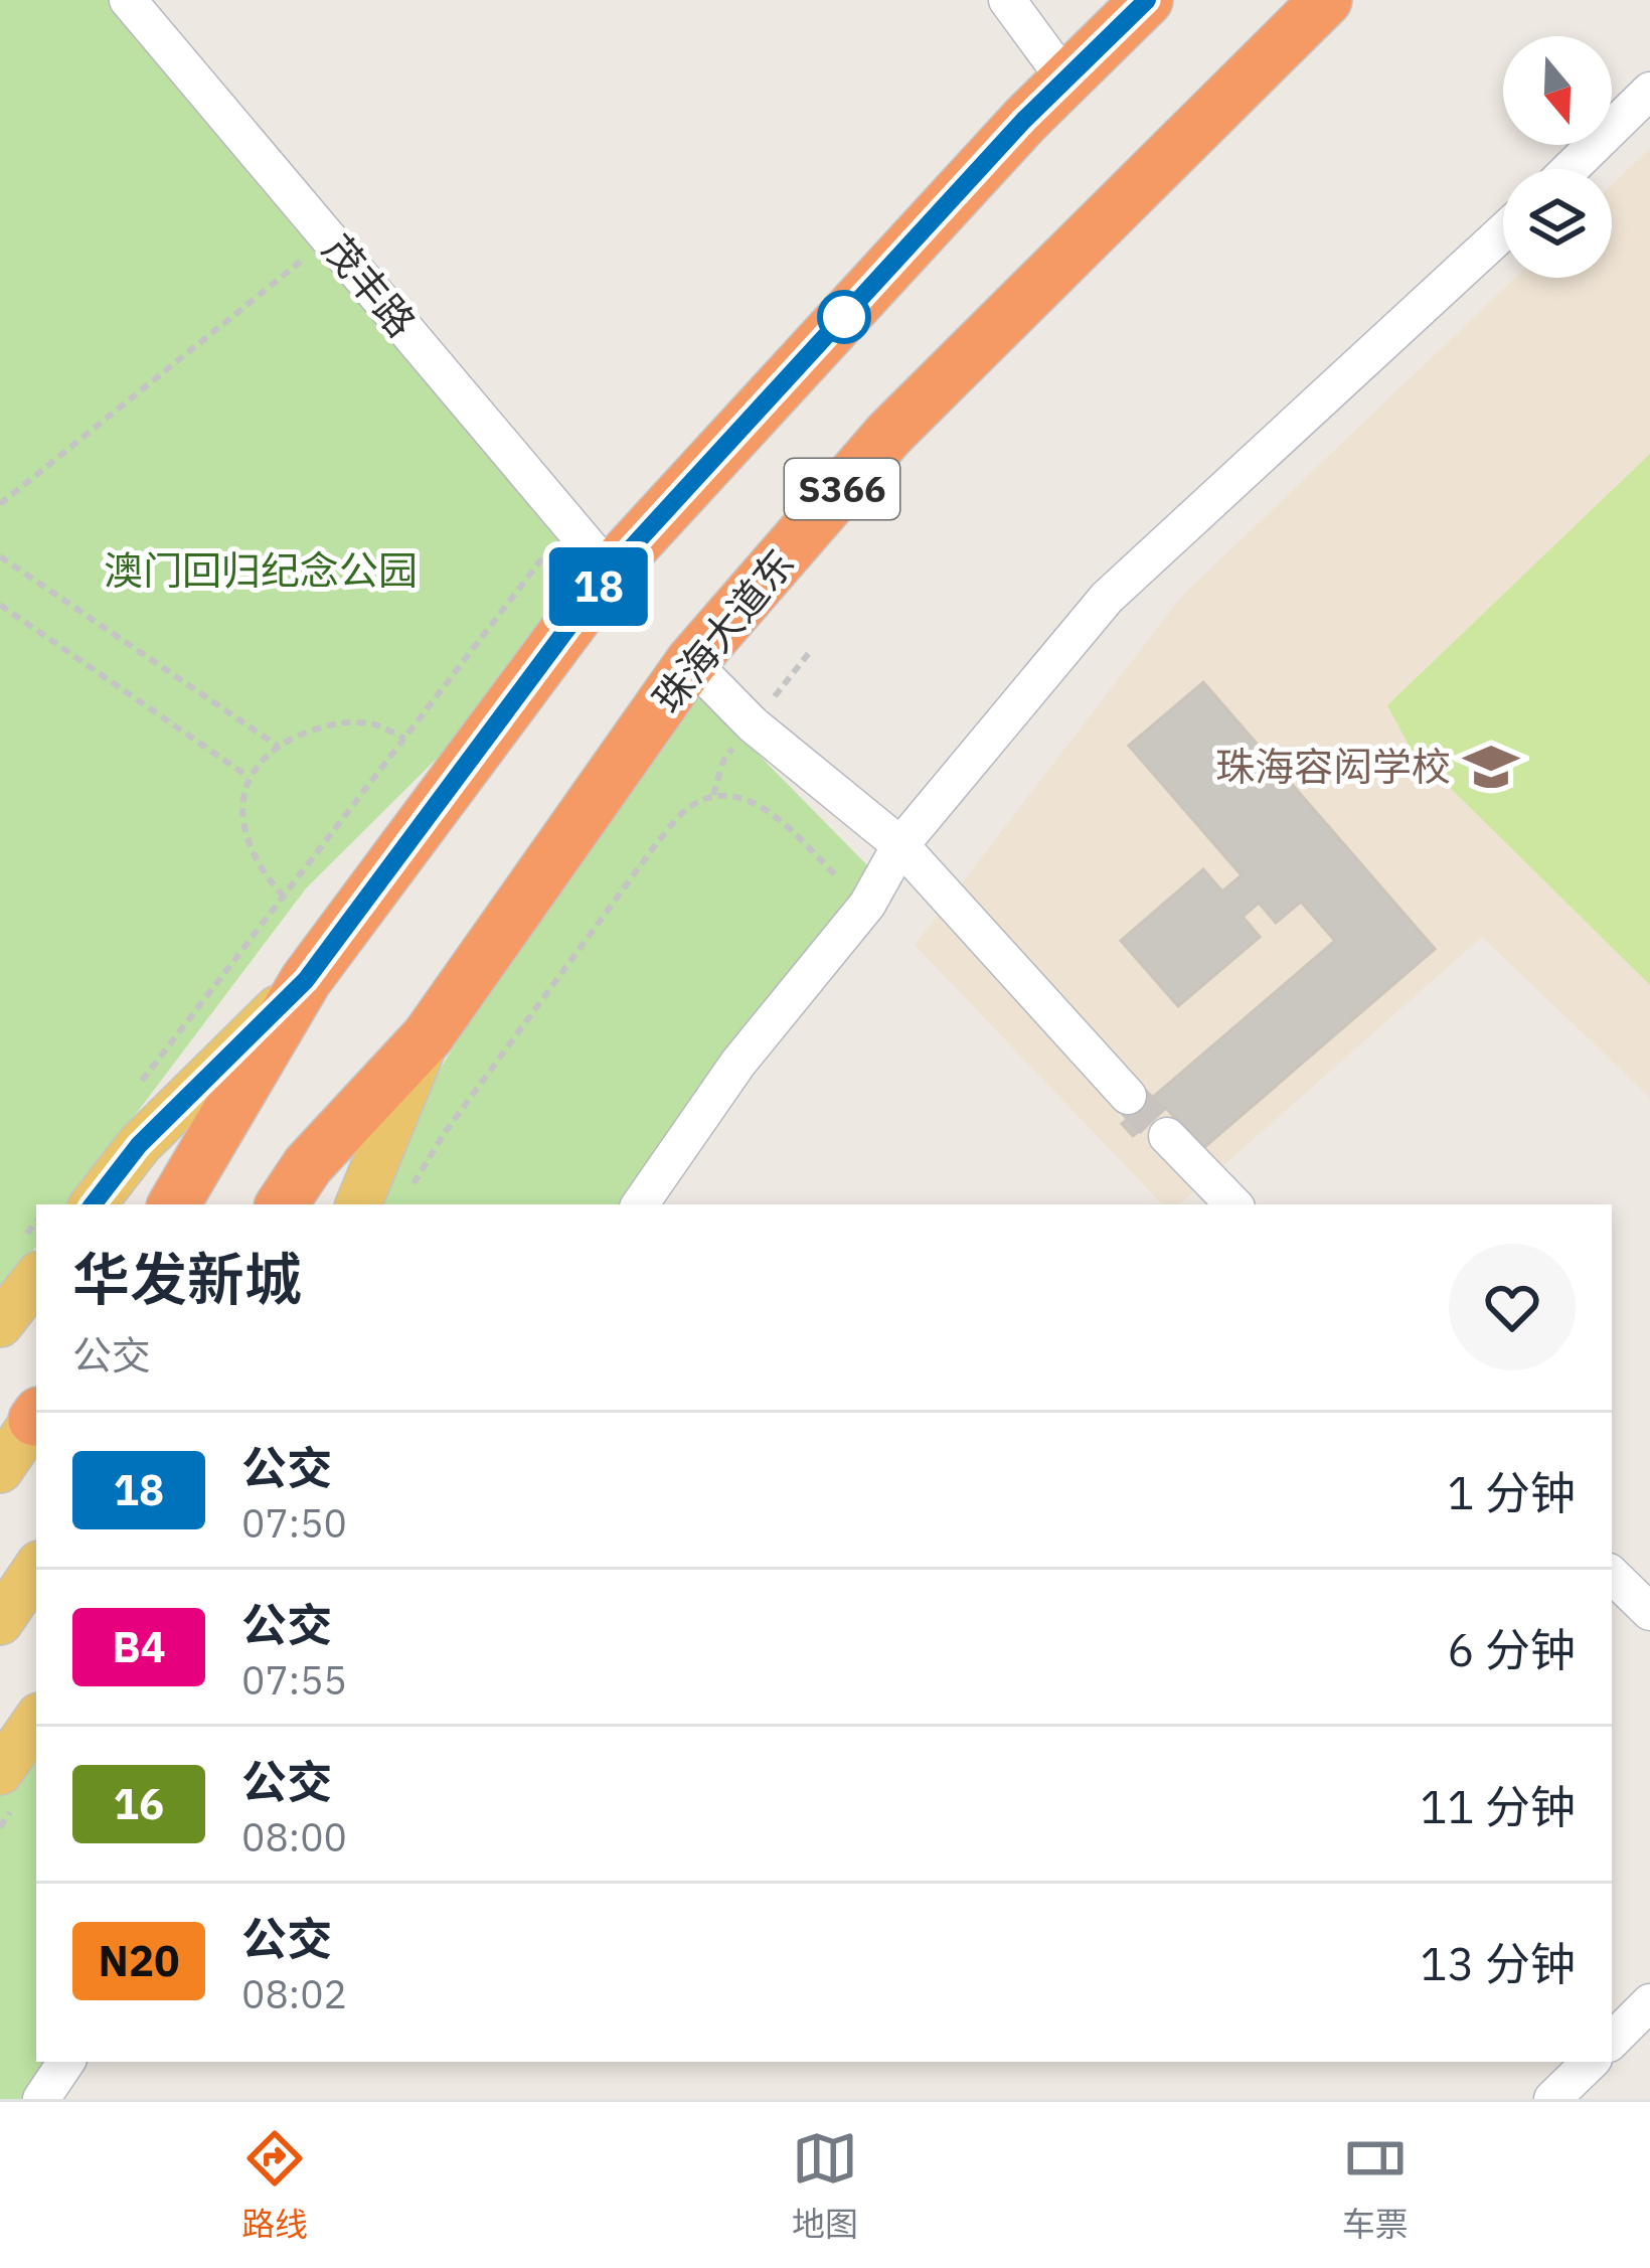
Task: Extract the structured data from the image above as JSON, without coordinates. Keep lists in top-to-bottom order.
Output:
{
  "streets": {
    "highway": ["S366", "珠海大道东"],
    "street": ["茂丰路"]
  },
  "crossings": [
    ["茂丰路", "S366"]
  ],
  "parks": ["澳门回归纪念公园"],
  "places": {
    "school or university": ["珠海容闳学校"]
  },
  "lines": ["bus line 18"],
  "north": "bottom",
  "page": {
    "on_map": "18",
    "heading": ["华发新城", "公交"],
    "list": [
      {
        "mark": "18",
        "name": "公交",
        "note": "07:50",
        "value": "1 分钟"
      },
      {
        "mark": "B4",
        "name": "公交",
        "note": "07:55",
        "value": "6 分钟"
      },
      {
        "mark": "16",
        "name": "公交",
        "note": "08:00",
        "value": "11 分钟"
      },
      {
        "mark": "N20",
        "name": "公交",
        "note": "08:02",
        "value": "13 分钟"
      }
    ],
    "tabs": ["路线", "地图", "车票"]
  }
}
